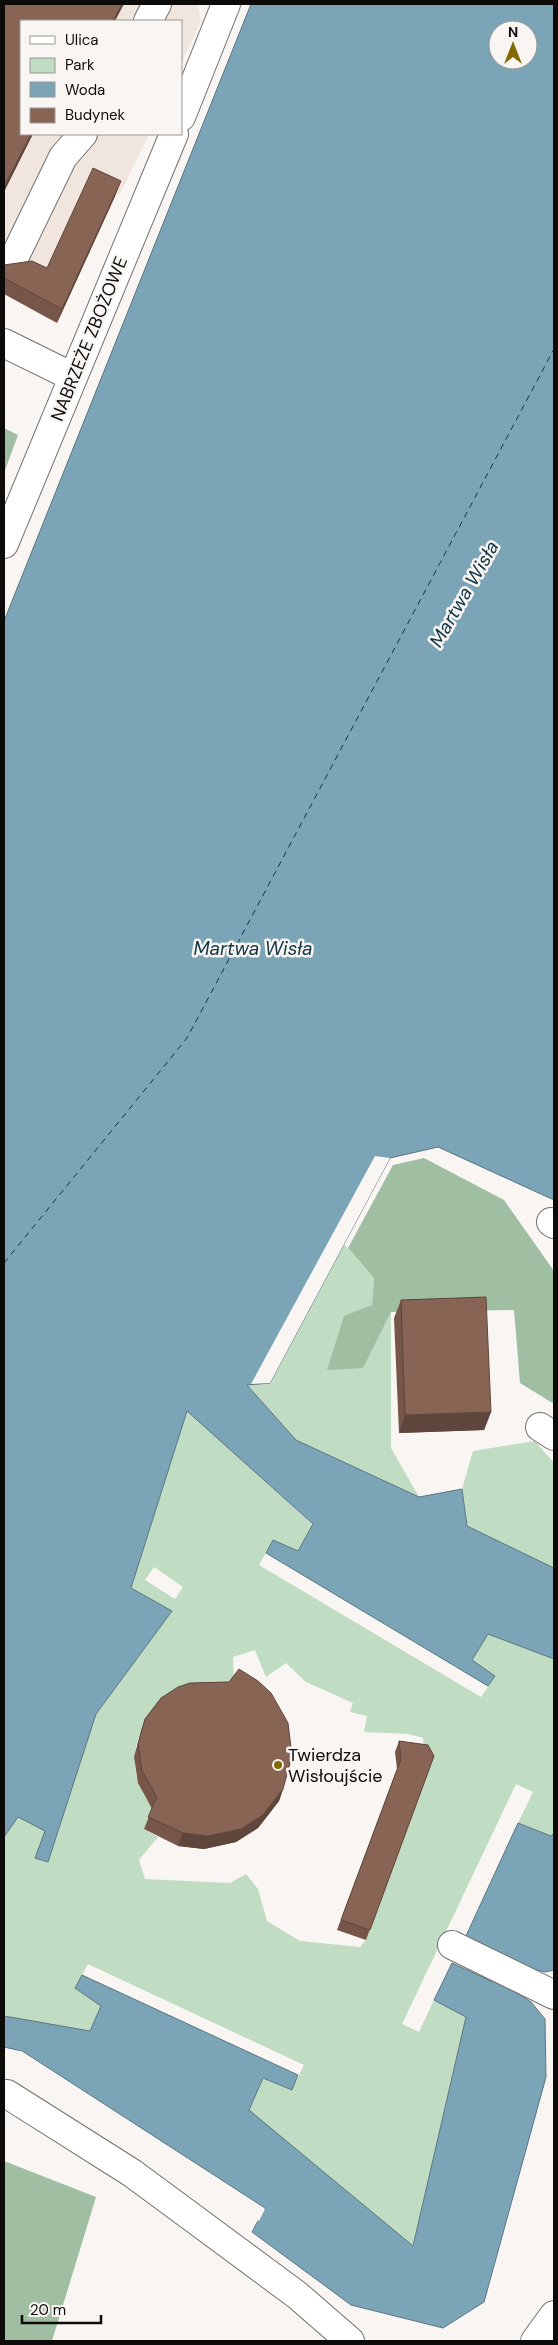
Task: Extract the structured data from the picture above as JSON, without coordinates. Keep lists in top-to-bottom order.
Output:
{
  "streets": {
    "street": ["NABRZEŻE ZBOŻOWE"]
  },
  "water": ["Martwa Wisła"],
  "places": ["Twierdza Wisłoujście"],
  "legend": [
    "Ulica",
    "Park",
    "Woda",
    "Budynek"
  ],
  "scale_bar": "20 m",
  "north": "top"
}
